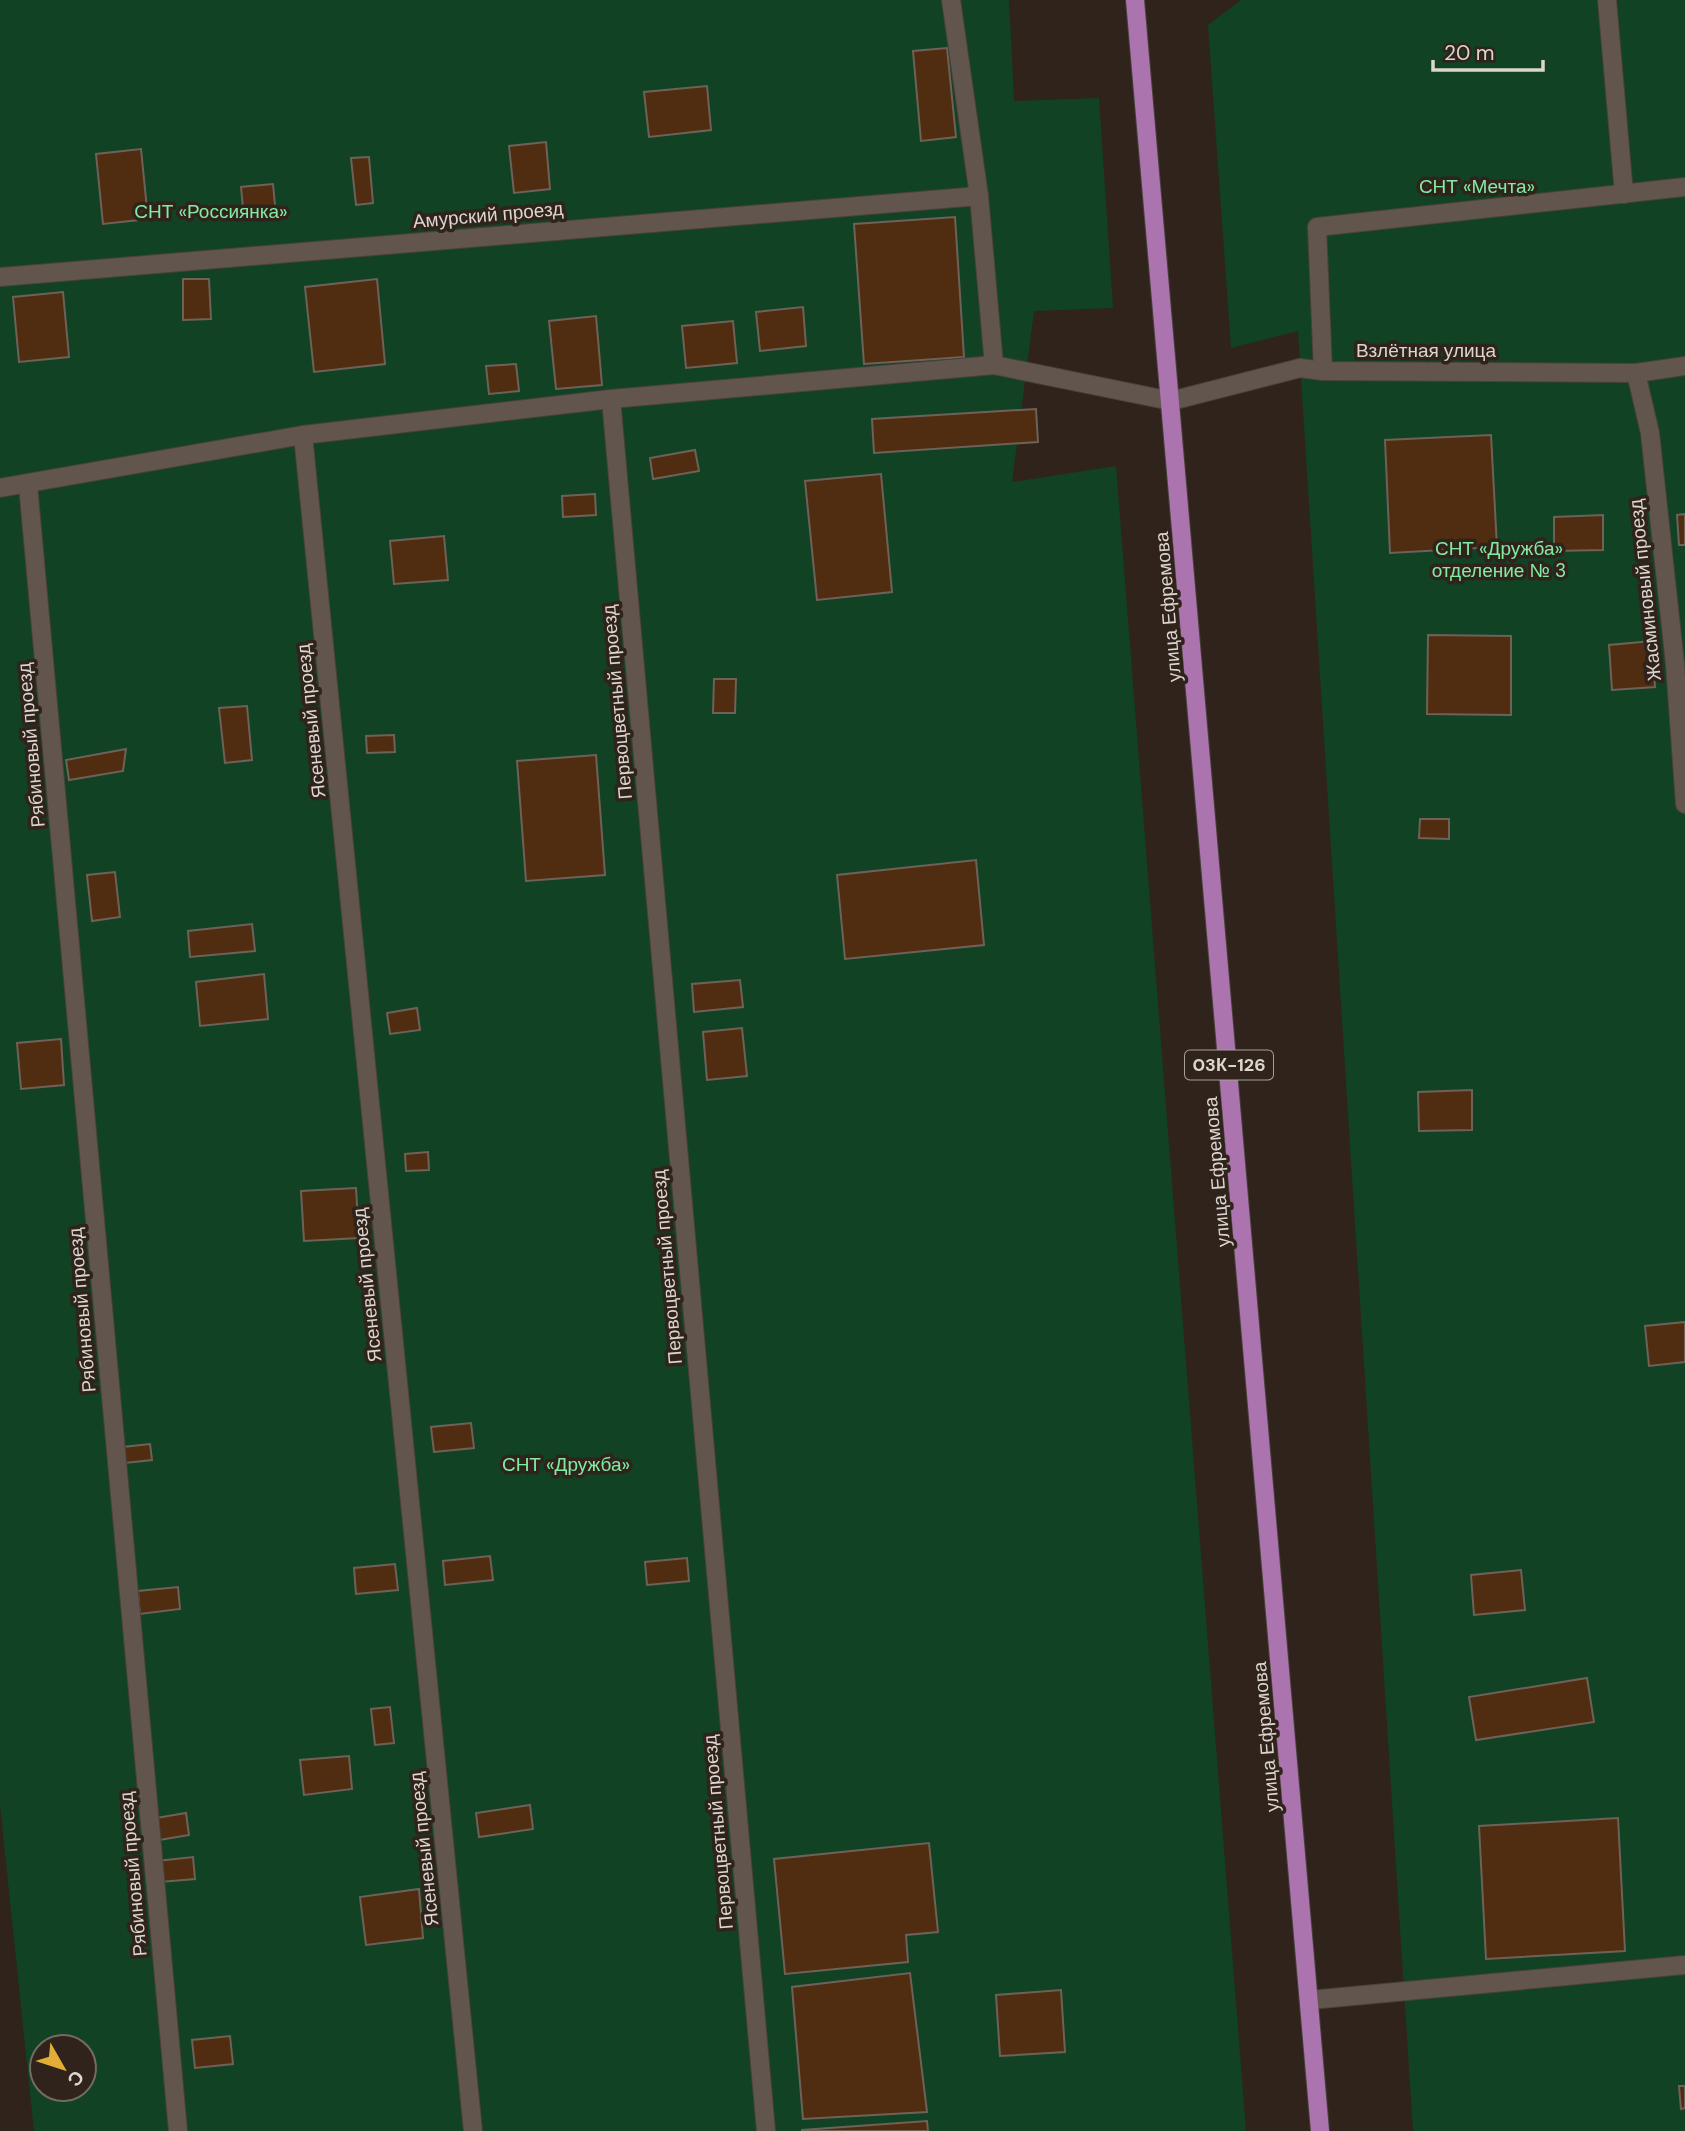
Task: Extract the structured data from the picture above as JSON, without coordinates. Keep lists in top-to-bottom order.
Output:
{
  "streets": {
    "main road": ["улица Ефремова", "03К-126"],
    "street": [
      "Амурский проезд",
      "Взлётная улица",
      "Жасминовый проезд",
      "Первоцветный проезд",
      "Ясеневый проезд",
      "Рябиновый проезд"
    ]
  },
  "crossings": [
    ["Взлётная улица", "Жасминовый проезд"],
    ["Взлётная улица", "улица Ефремова"]
  ],
  "parks": [
    "СНТ «Мечта»",
    "СНТ «Россиянка»",
    "СНТ «Дружба» отделение № 3",
    "СНТ «Дружба»"
  ],
  "scale_bar": "20 m",
  "north": "bottom right"
}
